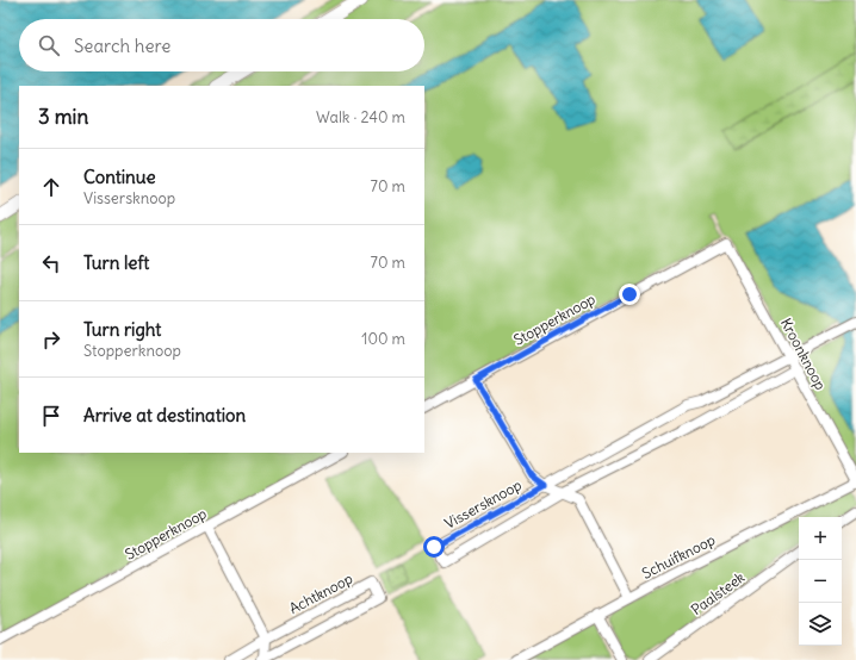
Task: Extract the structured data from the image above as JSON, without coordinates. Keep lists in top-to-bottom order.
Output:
{
  "streets": {
    "street": [
      "Stopperknoop",
      "Kroonknoop",
      "Vissersknoop",
      "Schuifknoop",
      "Achtknoop",
      "Paalsteek"
    ]
  },
  "crossings": [
    ["Stopperknoop", "Kroonknoop"],
    ["Kroonknoop", "Vissersknoop"],
    ["Kroonknoop", "Schuifknoop"]
  ],
  "page": {
    "search": "Search here",
    "heading": ["3 min", "Walk · 240 m"],
    "list": [
      ["Continue", "Vissersknoop", "70 m"],
      ["Turn left", "70 m"],
      ["Turn right", "Stopperknoop", "100 m"],
      "Arrive at destination"
    ],
    "map_buttons": ["+", "−"]
  }
}
